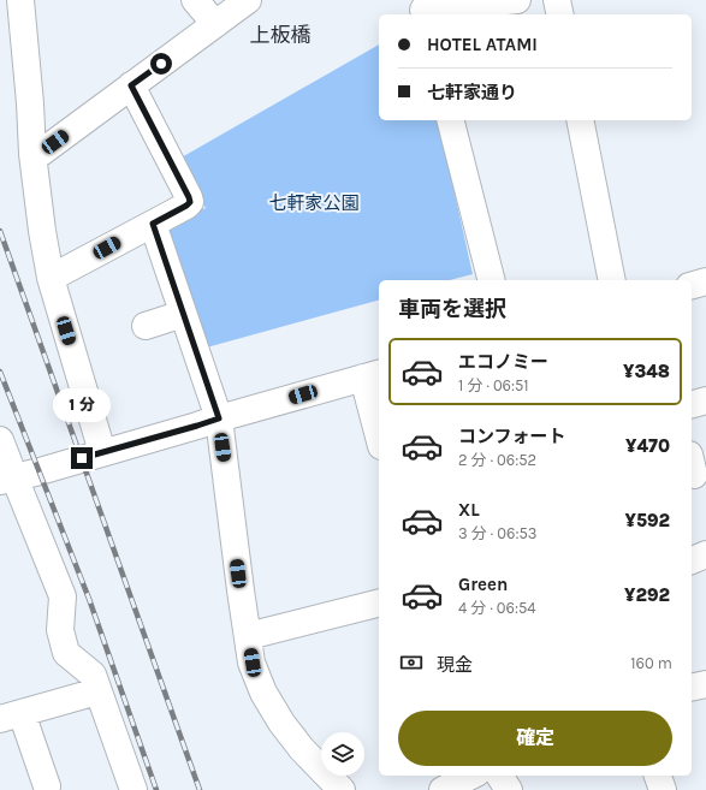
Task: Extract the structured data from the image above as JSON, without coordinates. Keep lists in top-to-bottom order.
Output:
{
  "districts": ["上板橋"],
  "parks": ["七軒家公園"],
  "page": {
    "banner": ["HOTEL ATAMI", "七軒家通り"],
    "heading": "車両を選択",
    "list": [
      {
        "name": "エコノミー",
        "note": "1 分 · 06:51",
        "value": "¥348"
      },
      {
        "name": "コンフォート",
        "note": "2 分 · 06:52",
        "value": "¥470"
      },
      {
        "name": "XL",
        "note": "3 分 · 06:53",
        "value": "¥592"
      },
      {
        "name": "Green",
        "note": "4 分 · 06:54",
        "value": "¥292"
      }
    ],
    "bubble": "1 分",
    "pay": ["現金", "160 m"],
    "buttons": "確定"
  }
}
